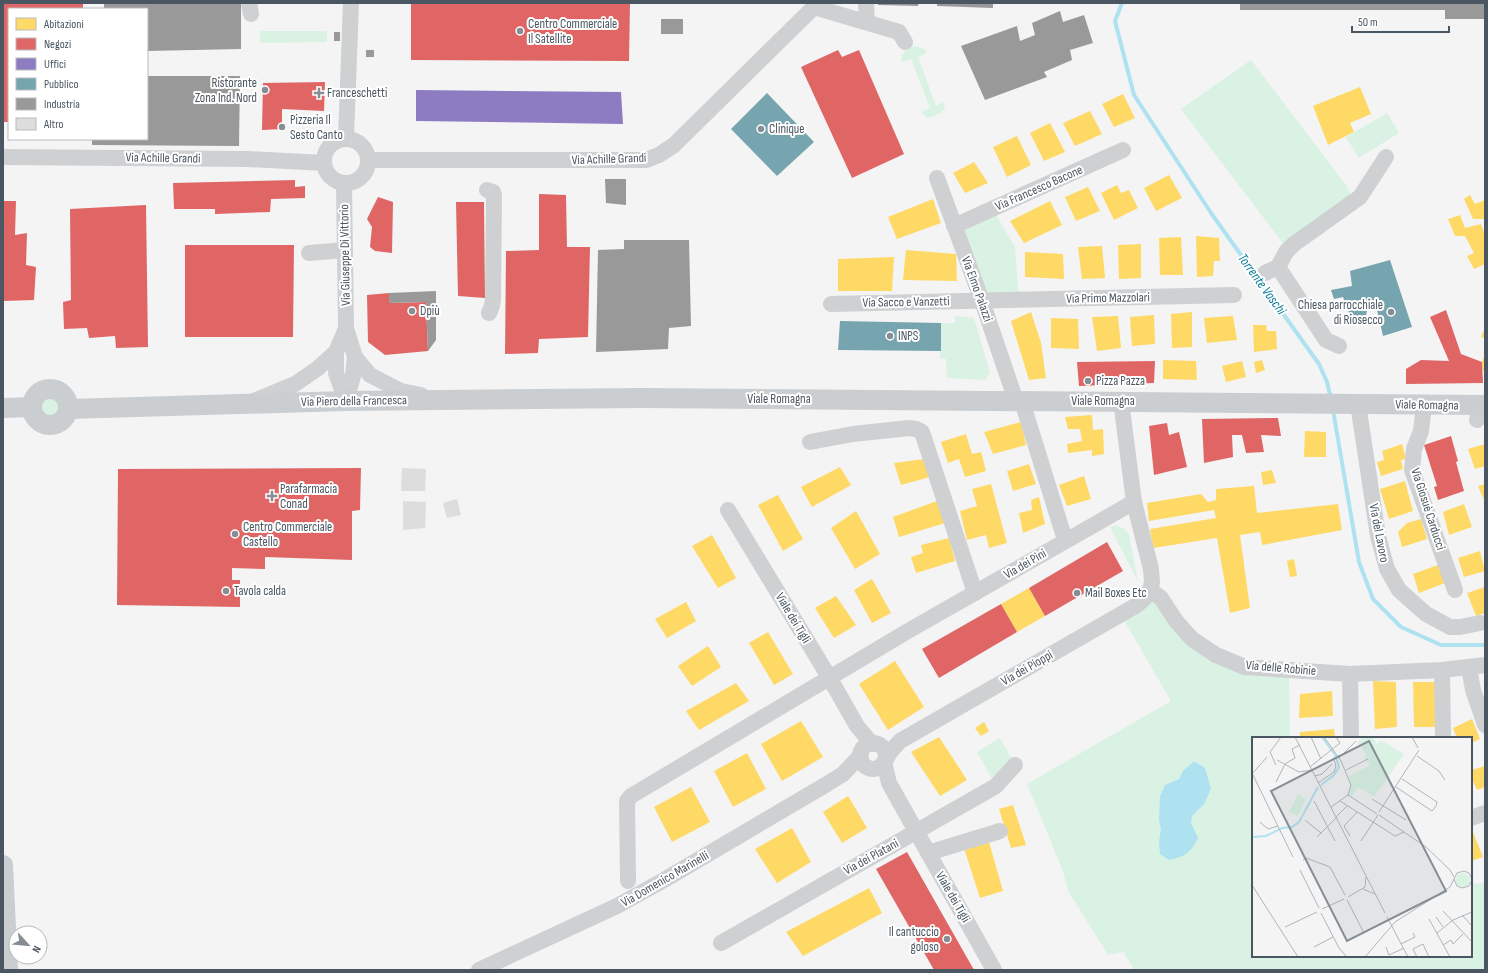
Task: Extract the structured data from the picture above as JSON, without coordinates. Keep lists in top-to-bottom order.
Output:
{
  "streets": {
    "main road": ["Viale Romagna", "Via Piero della Francesca"],
    "street": [
      "Via Achille Grandi",
      "Via Francesco Bacone",
      "Via Giuseppe Di Vittorio",
      "Via Elmo Palazzi",
      "Via Primo Mazzolari",
      "Via Sacco e Vanzetti",
      "Via Giosuè Carducci",
      "Via del Lavoro",
      "Via dei Pini",
      "Viale dei Tigli",
      "Via dei Pioppi",
      "Via delle Robinie",
      "Via dei Platani",
      "Via Domenico Marinelli"
    ]
  },
  "crossings": [
    ["Via Achille Grandi", "Via Giuseppe Di Vittorio"],
    ["Via Francesco Bacone", "Via Elmo Palazzi"],
    ["Via Elmo Palazzi", "Via Primo Mazzolari"],
    ["Via Elmo Palazzi", "Via Sacco e Vanzetti"],
    ["Via Elmo Palazzi", "Viale Romagna"],
    ["Via Elmo Palazzi", "Via dei Pini"],
    ["Via Primo Mazzolari", "Via Sacco e Vanzetti"],
    ["Viale Romagna", "Via Piero della Francesca"],
    ["Viale Romagna", "Via Giosuè Carducci"],
    ["Viale Romagna", "Via del Lavoro"],
    ["Via dei Pini", "Viale dei Tigli"],
    ["Viale dei Tigli", "Via dei Pioppi"],
    ["Viale dei Tigli", "Via dei Platani"],
    ["Viale dei Tigli", "Via Domenico Marinelli"],
    ["Via dei Pioppi", "Via delle Robinie"],
    ["Via dei Pioppi", "Via Domenico Marinelli"]
  ],
  "water": ["Torrente Vaschi"],
  "places": {
    "other": [
      "Centro Commerciale Il Satellite",
      "Ristorante Zona Ind. Nord",
      "Pizzeria Il Sesto Canto",
      "Clinique",
      "Dpiù",
      "Chiesa parrocchiale di Riosecco",
      "INPS",
      "Pizza Pazza",
      "Centro Commerciale Castello",
      "Tavola calda",
      "Mail Boxes Etc",
      "Il cantuccio goloso"
    ],
    "health": ["Franceschetti", "Parafarmacia Conad"]
  },
  "legend": [
    "Abitazioni",
    "Negozi",
    "Uffici",
    "Pubblico",
    "Industria",
    "Altro"
  ],
  "scale_bar": "50 m",
  "north": "bottom right"
}
